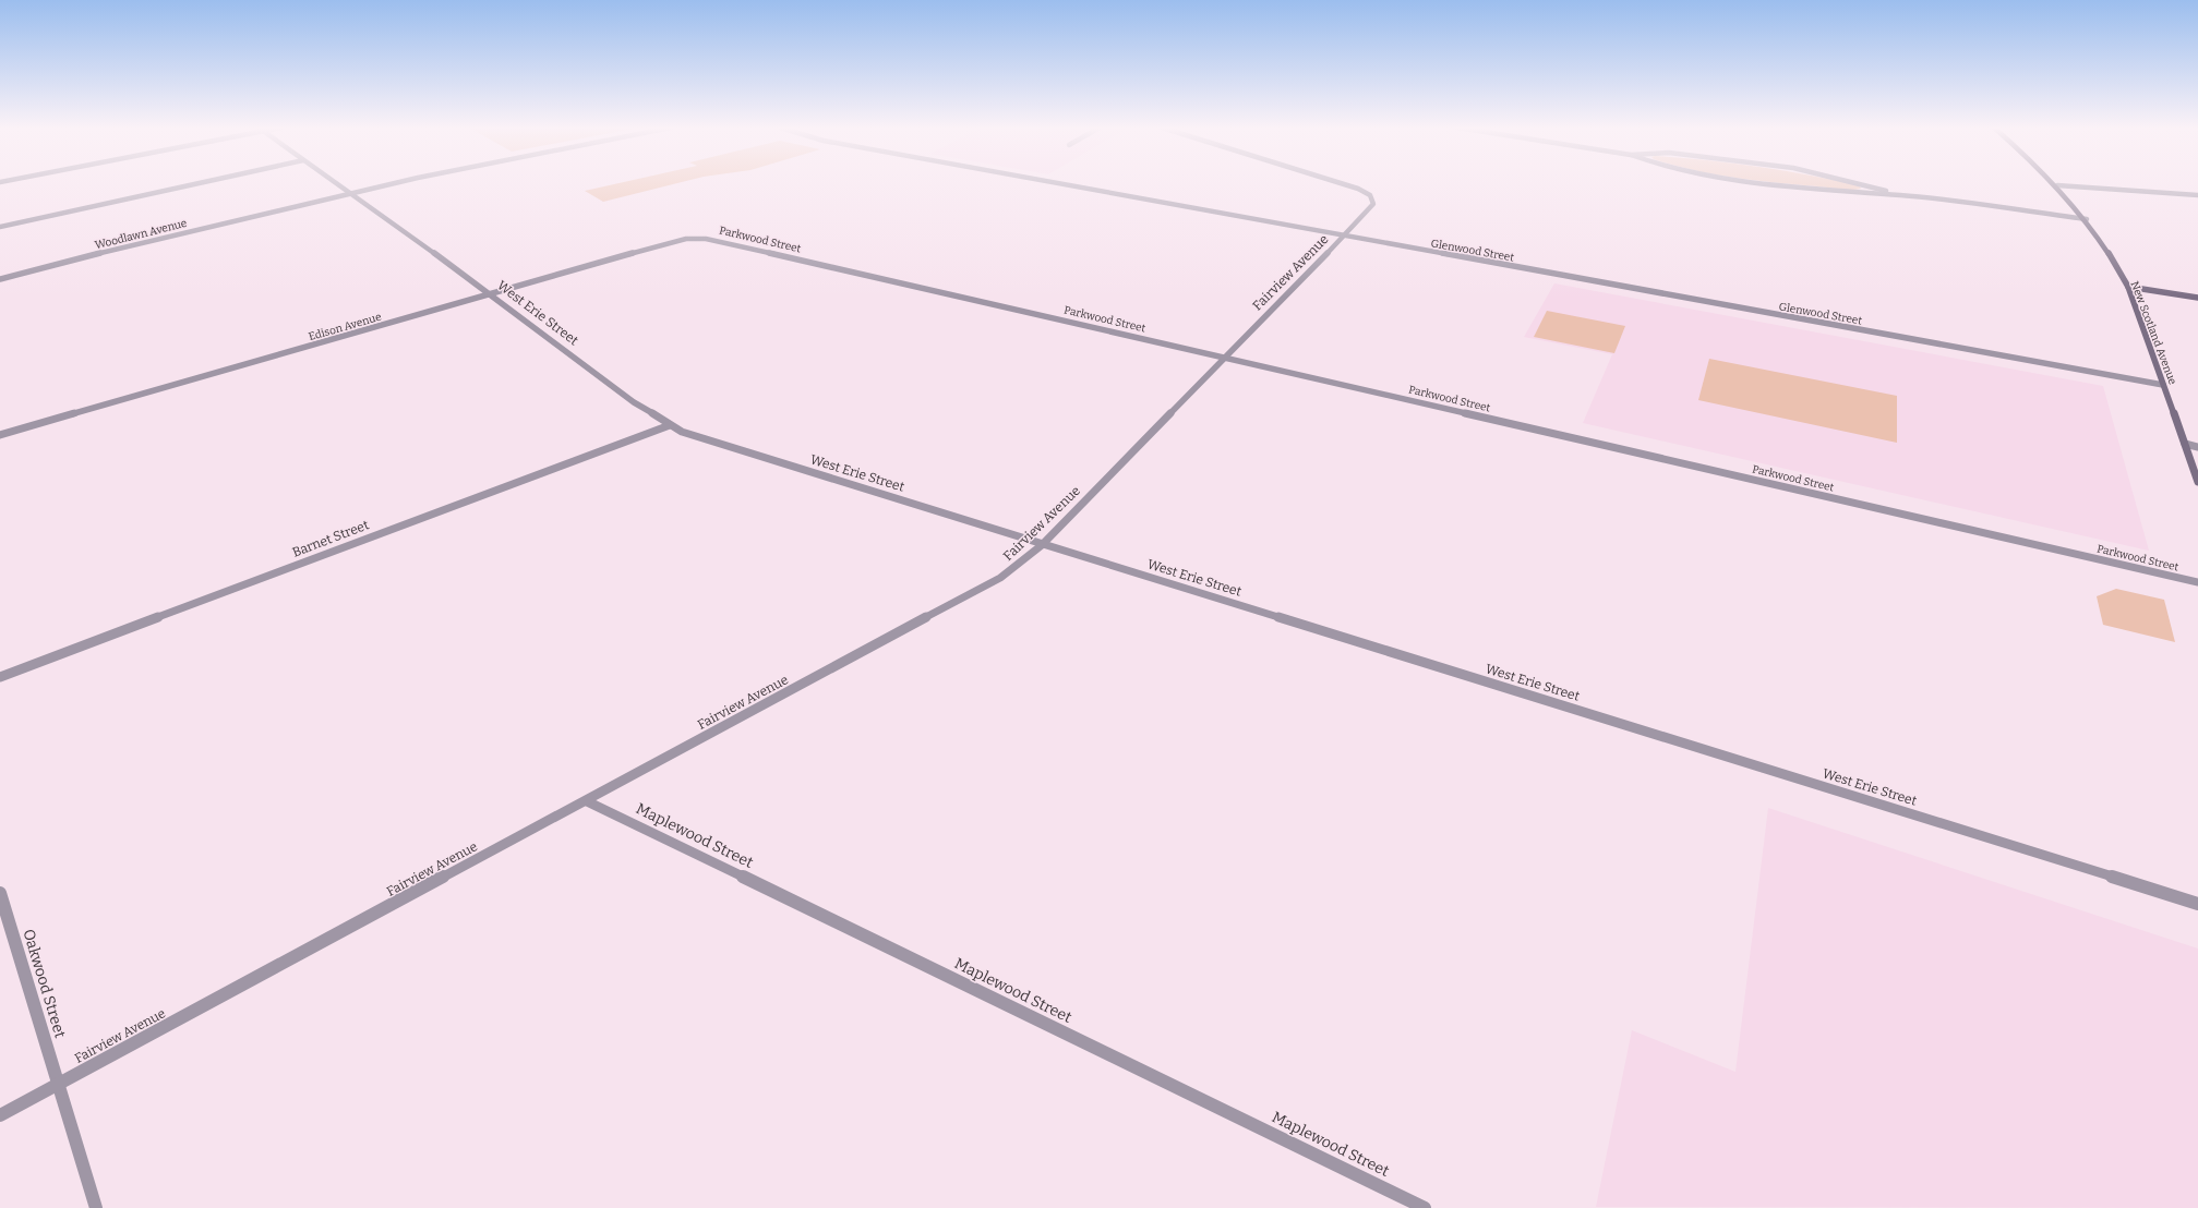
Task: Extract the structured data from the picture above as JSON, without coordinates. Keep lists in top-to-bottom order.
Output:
{
  "streets": {
    "street": [
      "Woodlawn Avenue",
      "Parkwood Street",
      "Glenwood Street",
      "Fairview Avenue",
      "West Erie Street",
      "Edison Avenue",
      "New Scotland Avenue",
      "Barnet Street",
      "Maplewood Street",
      "Oakwood Street"
    ]
  },
  "crossings": [
    ["Woodlawn Avenue", "West Erie Street"],
    ["Parkwood Street", "Fairview Avenue"],
    ["Parkwood Street", "Edison Avenue"],
    ["Glenwood Street", "Fairview Avenue"],
    ["Glenwood Street", "New Scotland Avenue"],
    ["Fairview Avenue", "West Erie Street"],
    ["Fairview Avenue", "Maplewood Street"],
    ["Fairview Avenue", "Oakwood Street"],
    ["West Erie Street", "Edison Avenue"],
    ["West Erie Street", "Barnet Street"]
  ]
}
